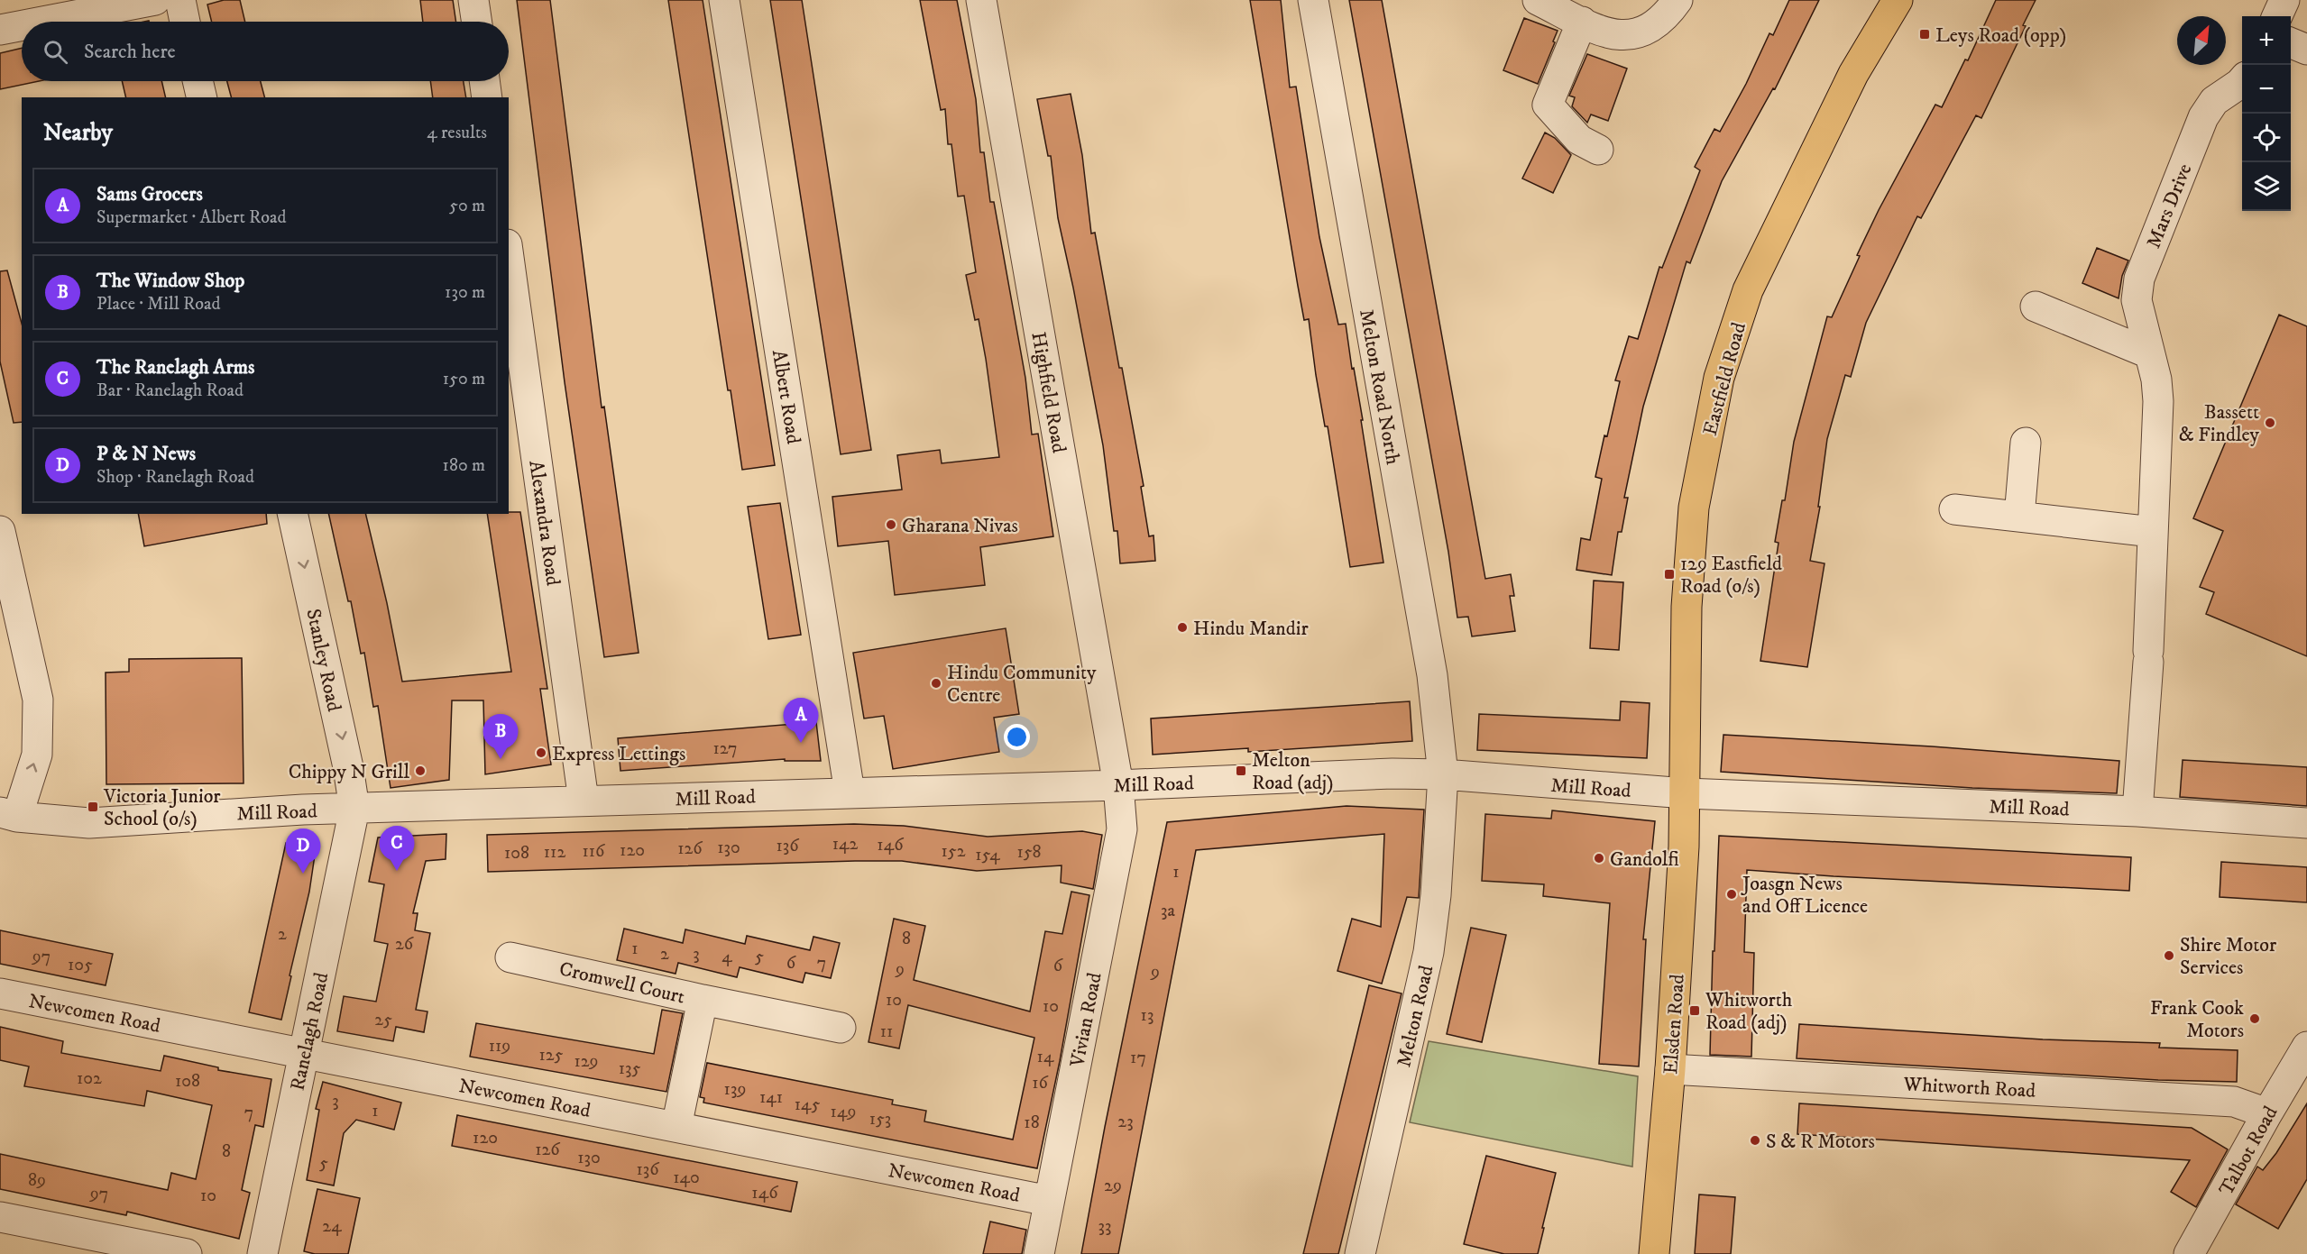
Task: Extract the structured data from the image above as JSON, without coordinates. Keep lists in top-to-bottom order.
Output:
{
  "streets": {
    "main road": ["Eastfield Road", "Elsden Road"],
    "street": [
      "Mars Drive",
      "Melton Road North",
      "Highfield Road",
      "Albert Road",
      "Alexandra Road",
      "Stanley Road",
      "Mill Road",
      "Cromwell Court",
      "Newcomen Road",
      "Melton Road",
      "Vivian Road",
      "Ranelagh Road",
      "Whitworth Road",
      "Talbot Road"
    ]
  },
  "crossings": [
    ["Mars Drive", "Mill Road"],
    ["Eastfield Road", "Mill Road"],
    ["Eastfield Road", "Elsden Road"],
    ["Melton Road North", "Mill Road"],
    ["Melton Road North", "Melton Road"],
    ["Highfield Road", "Mill Road"],
    ["Highfield Road", "Vivian Road"],
    ["Albert Road", "Mill Road"],
    ["Alexandra Road", "Mill Road"],
    ["Stanley Road", "Mill Road"],
    ["Stanley Road", "Ranelagh Road"],
    ["Mill Road", "Melton Road"],
    ["Mill Road", "Vivian Road"],
    ["Mill Road", "Elsden Road"],
    ["Mill Road", "Ranelagh Road"],
    ["Cromwell Court", "Newcomen Road"],
    ["Newcomen Road", "Vivian Road"],
    ["Newcomen Road", "Ranelagh Road"],
    ["Elsden Road", "Whitworth Road"],
    ["Whitworth Road", "Talbot Road"]
  ],
  "one_way": ["Stanley Road"],
  "places": {
    "transit": [
      "Leys Road (opp)",
      "129 Eastfield Road (o/s)",
      "Melton Road (adj)",
      "Victoria Junior School (o/s)",
      "Whitworth Road (adj)"
    ],
    "other": [
      "Bassett & Findley",
      "Gharana Nivas",
      "Hindu Mandir",
      "Hindu Community Centre",
      "Express Lettings",
      "Chippy N Grill",
      "Gandolfi",
      "Joasgn News and Off Licence",
      "Shire Motor Services",
      "Frank Cook Motors",
      "S & R Motors"
    ]
  },
  "house_numbers": [
    "127",
    "142",
    "146",
    "136",
    "130",
    "126",
    "120",
    "116",
    "152",
    "112",
    "158",
    "108",
    "154",
    "1",
    "3a",
    "2",
    "8",
    "26",
    "1",
    "2",
    "3",
    "97",
    "4",
    "5",
    "6",
    "7",
    "105",
    "6",
    "9",
    "9",
    "10",
    "10",
    "13",
    "25",
    "11",
    "119",
    "125",
    "14",
    "17",
    "129",
    "135",
    "102",
    "108",
    "16",
    "139",
    "141",
    "3",
    "145",
    "1",
    "149",
    "7",
    "153",
    "23",
    "18",
    "120",
    "126",
    "8",
    "130",
    "5",
    "136",
    "140",
    "89",
    "29",
    "146",
    "97",
    "10",
    "24",
    "33"
  ],
  "north": "top right",
  "page": {
    "map_buttons": ["+", "−"],
    "search": "Search here",
    "heading": ["Nearby", "4 results"],
    "list": [
      {
        "mark": "A",
        "name": "Sams Grocers",
        "note": "Supermarket · Albert Road",
        "value": "50 m"
      },
      {
        "mark": "B",
        "name": "The Window Shop",
        "note": "Place · Mill Road",
        "value": "130 m"
      },
      {
        "mark": "C",
        "name": "The Ranelagh Arms",
        "note": "Bar · Ranelagh Road",
        "value": "150 m"
      },
      {
        "mark": "D",
        "name": "P & N News",
        "note": "Shop · Ranelagh Road",
        "value": "180 m"
      }
    ],
    "pins": [
      "A",
      "B",
      "C",
      "D"
    ]
  }
}
